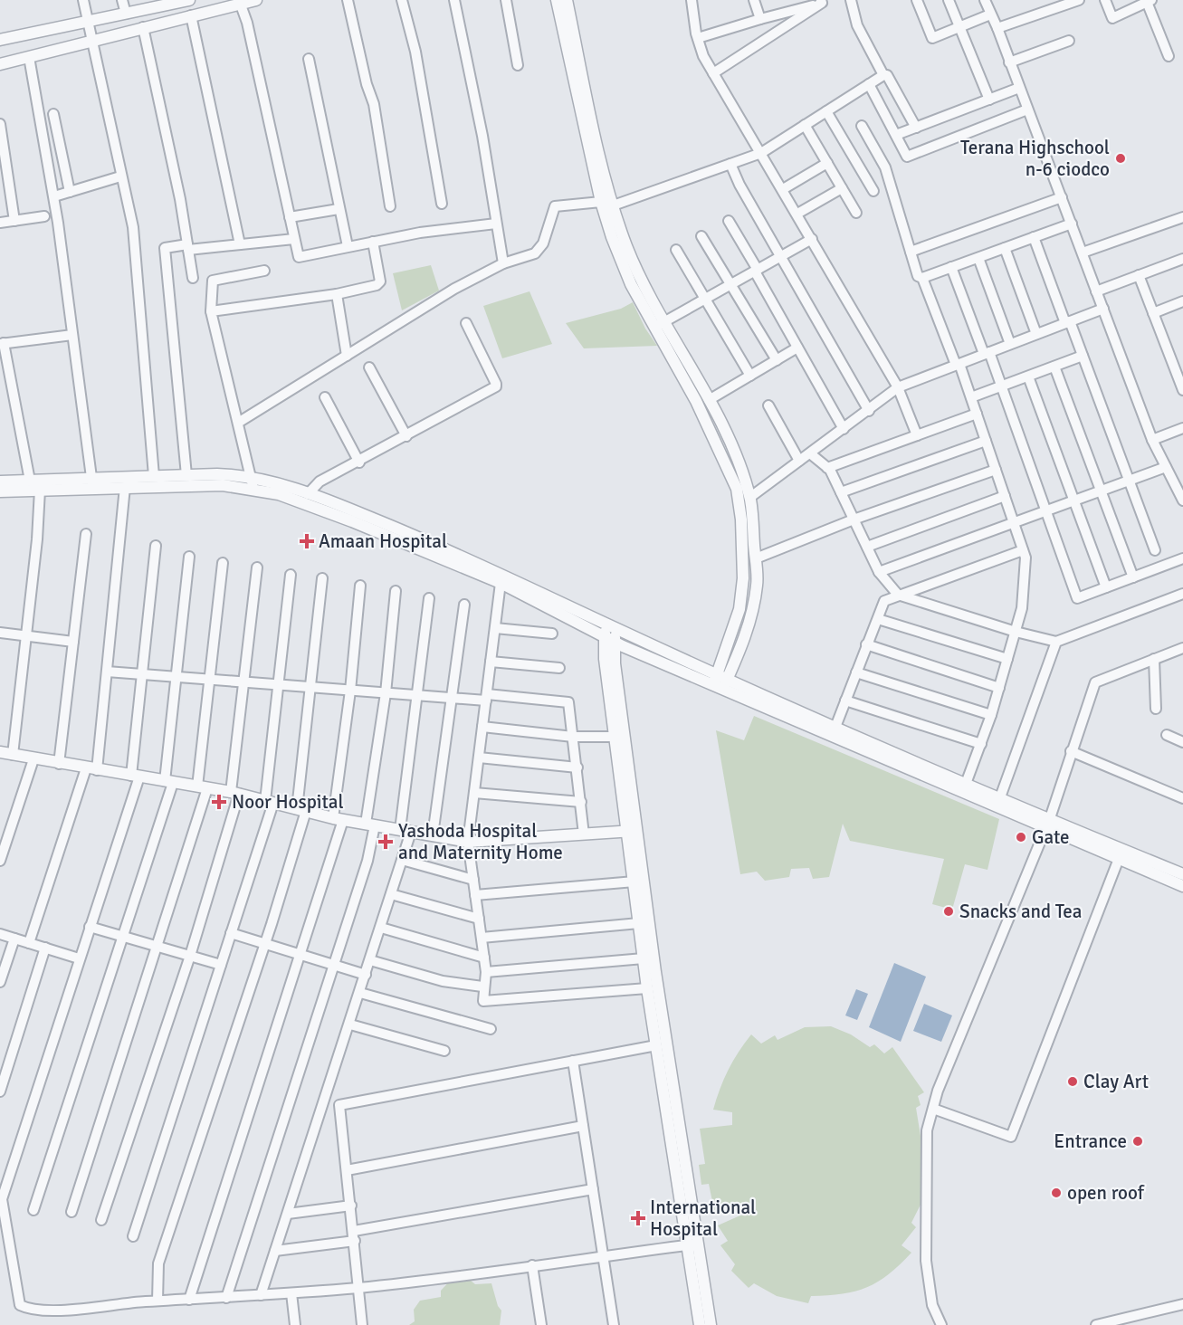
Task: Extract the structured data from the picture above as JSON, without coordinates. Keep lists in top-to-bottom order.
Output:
{
  "places": {
    "other": [
      "Terana Highschool n-6 ciodco",
      "Gate",
      "Snacks and Tea",
      "Clay Art",
      "Entrance",
      "open roof"
    ],
    "health": [
      "Amaan Hospital",
      "Noor Hospital",
      "Yashoda Hospital and Maternity Home",
      "International Hospital"
    ]
  }
}
